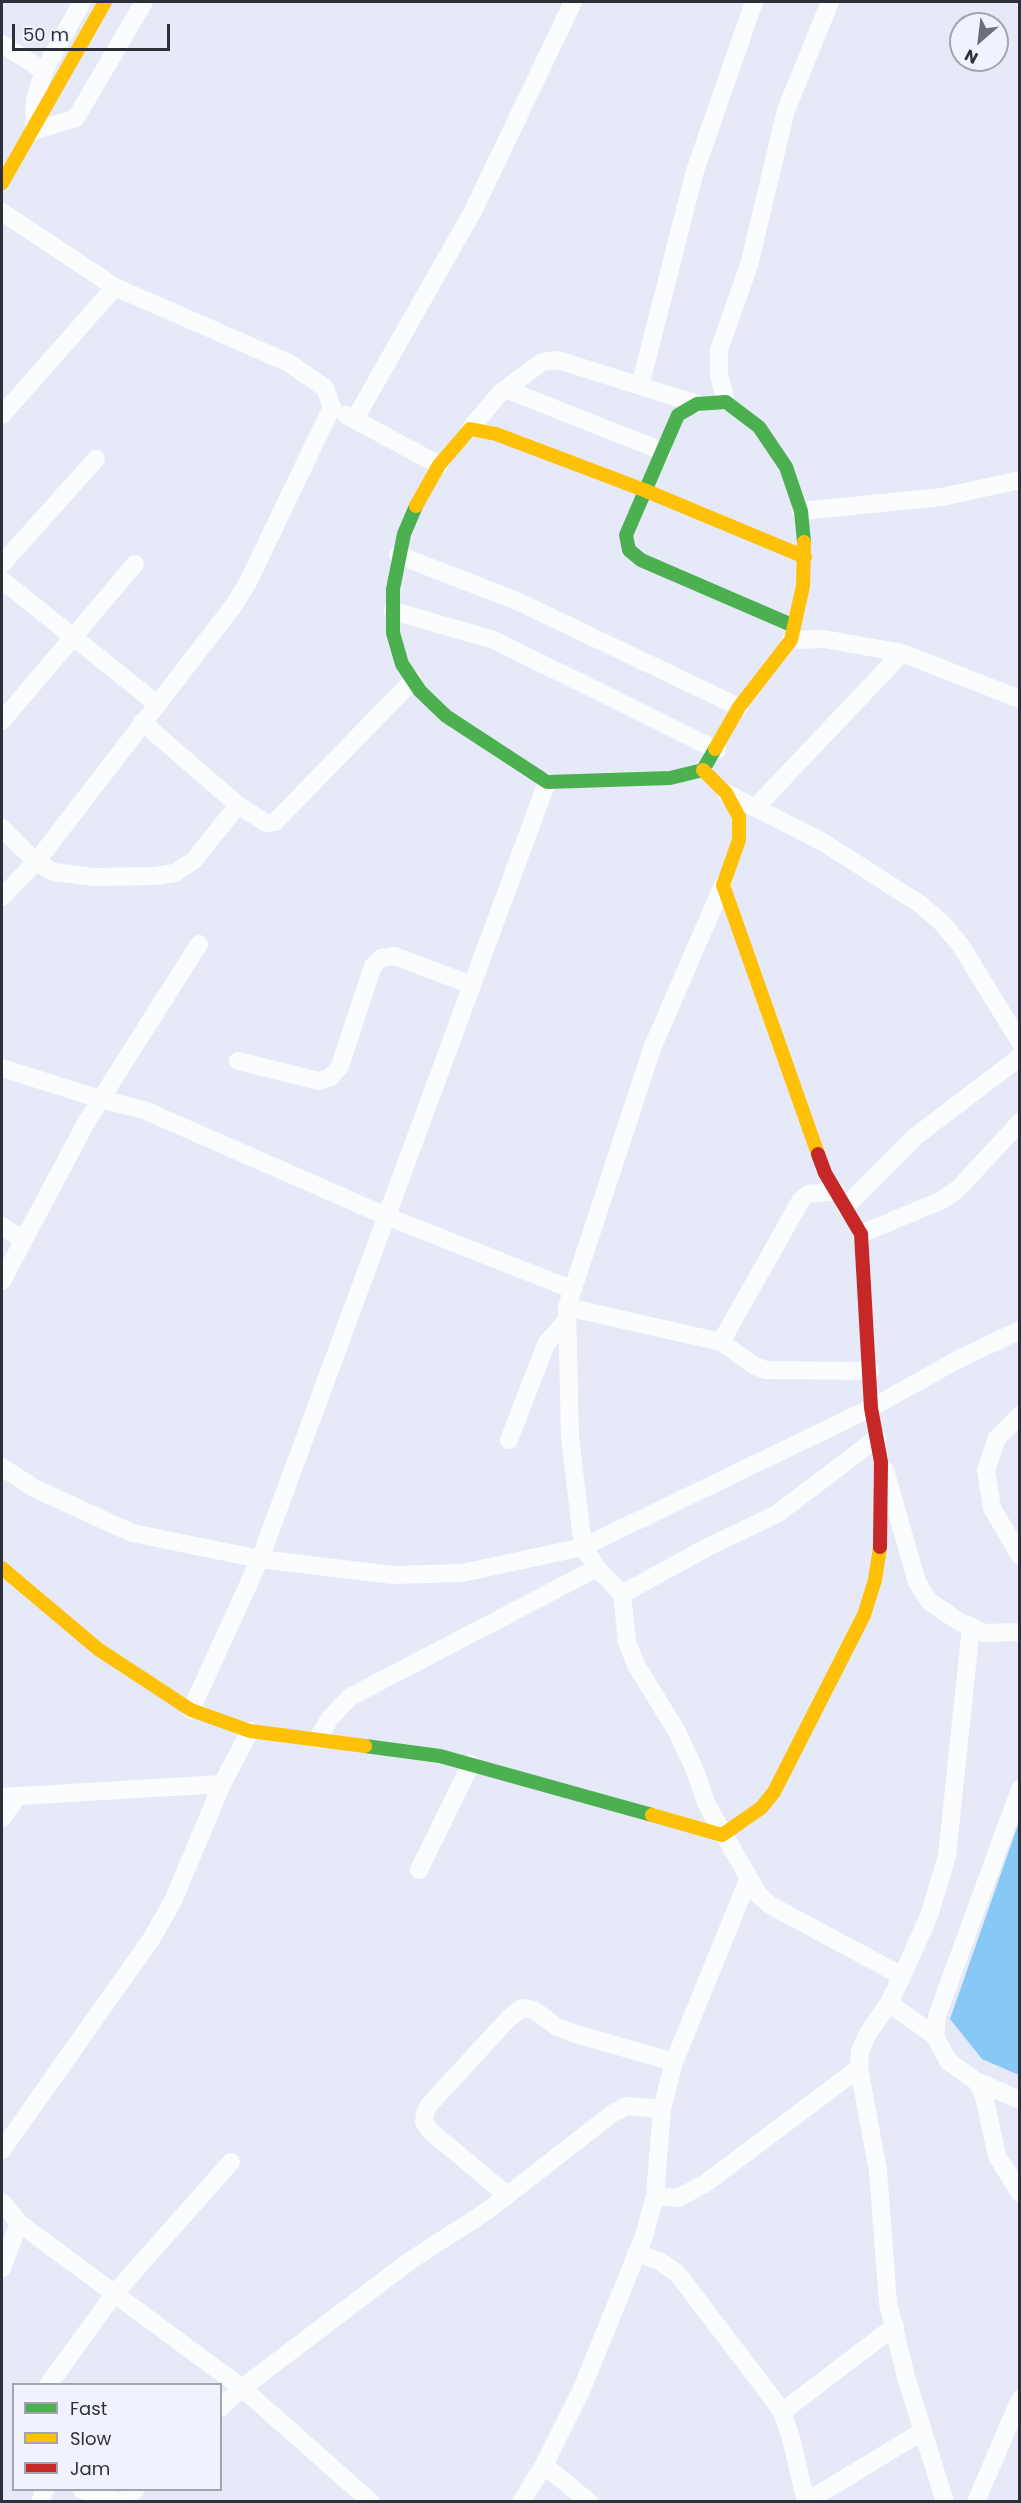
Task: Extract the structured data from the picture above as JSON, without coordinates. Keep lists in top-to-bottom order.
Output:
{
  "legend": ["Fast", "Slow", "Jam"],
  "scale_bar": "50 m",
  "north": "bottom left"
}
